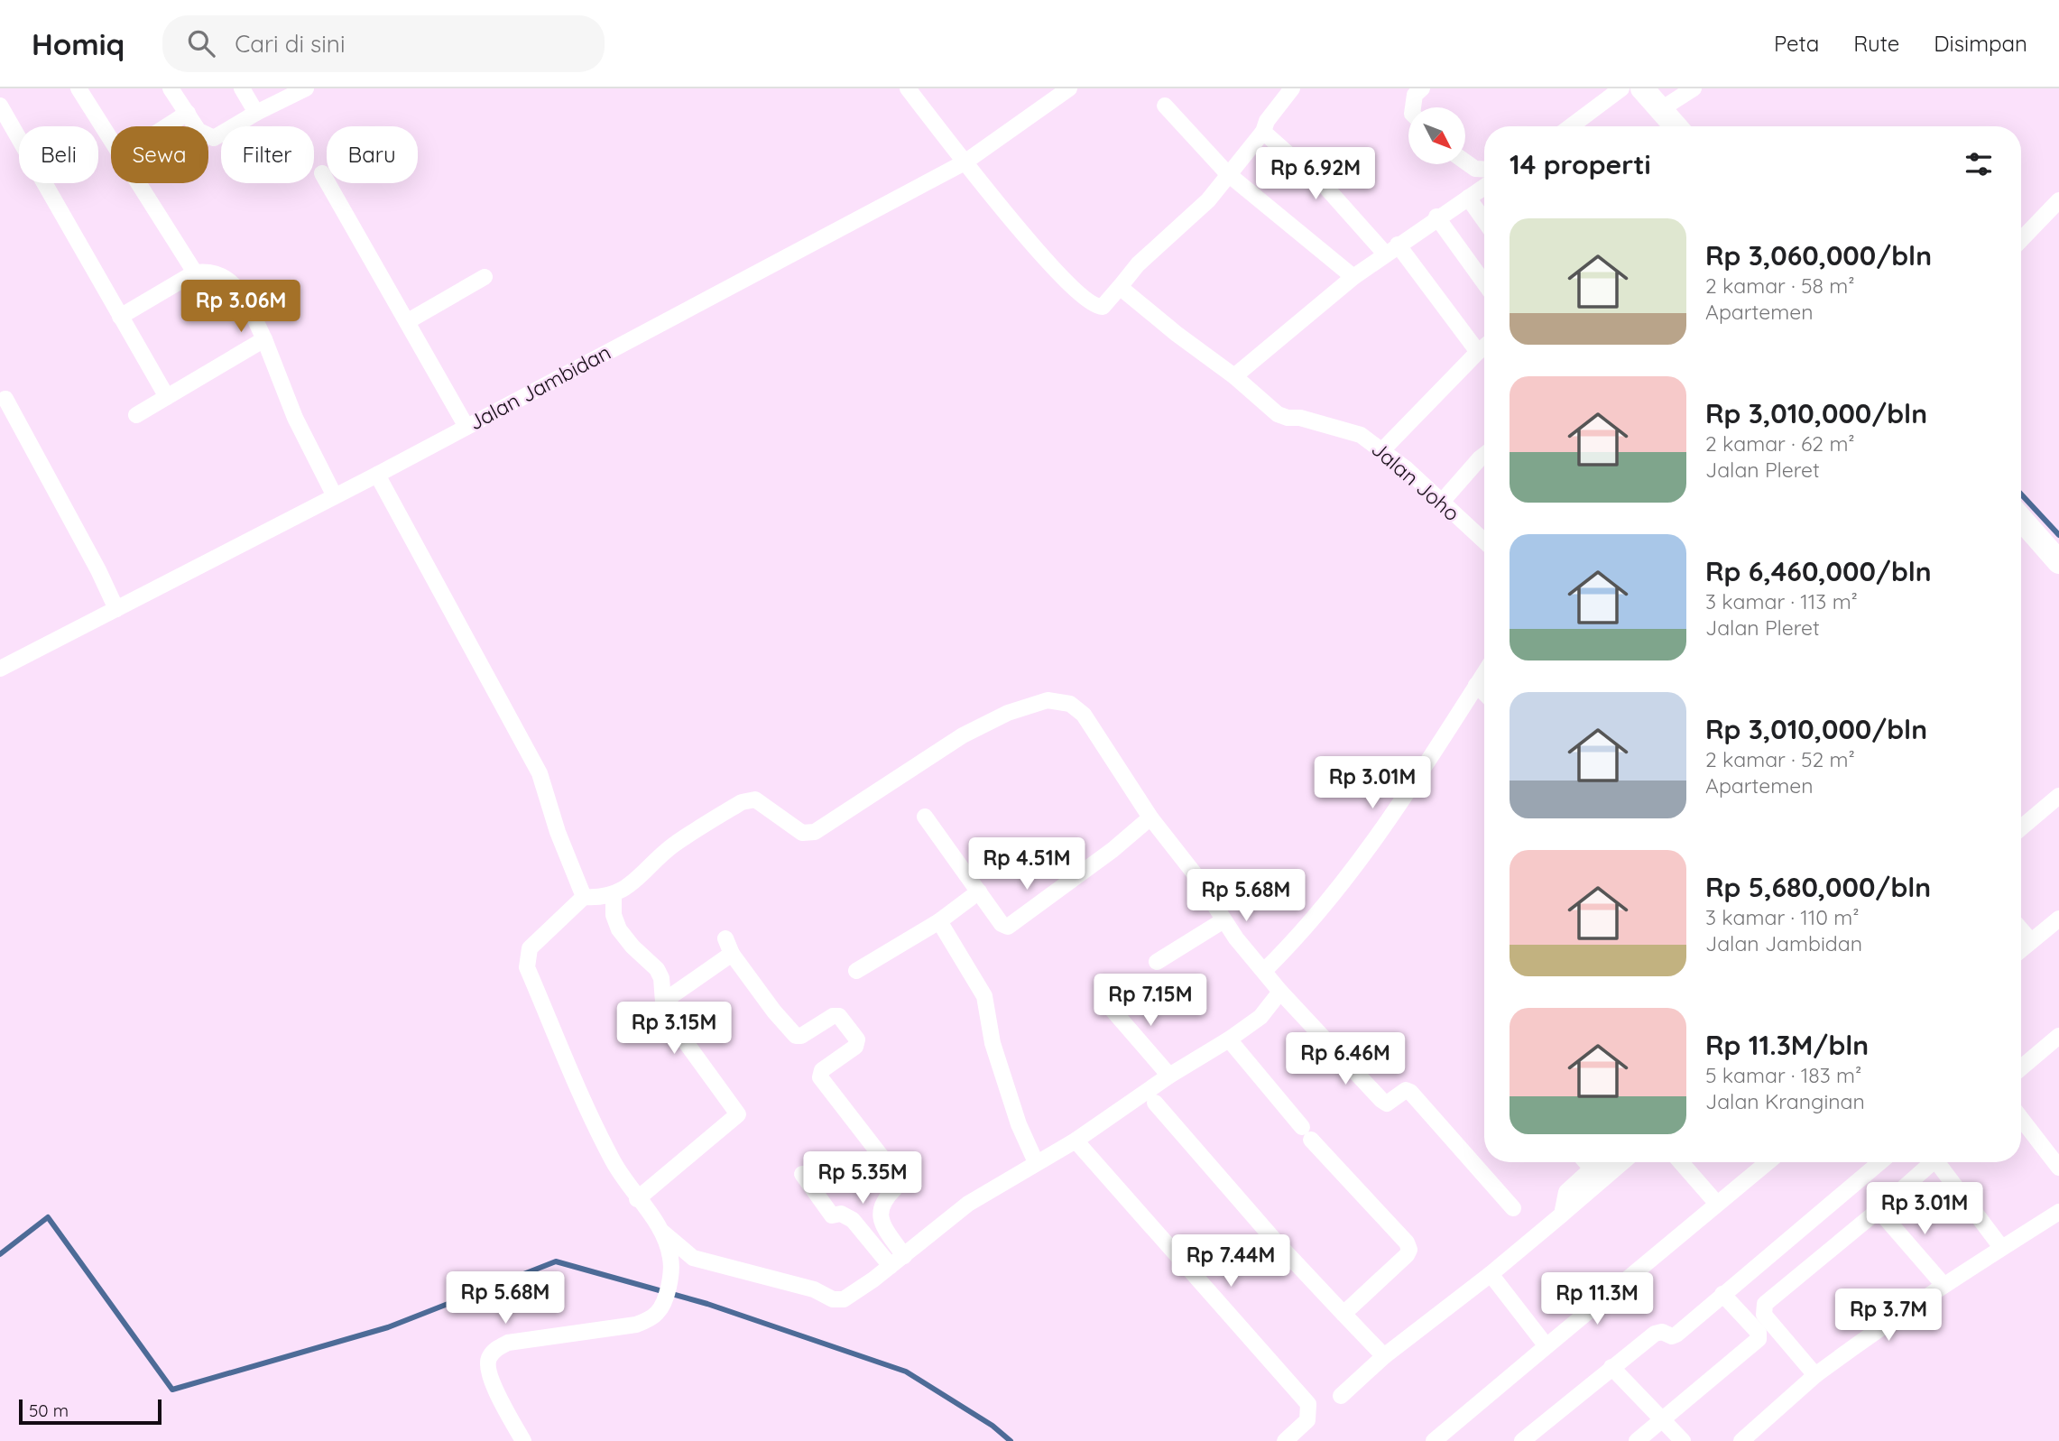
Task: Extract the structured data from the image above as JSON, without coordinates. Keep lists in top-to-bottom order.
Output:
{
  "streets": {
    "street": ["Jalan Jambidan", "Jalan Joho"]
  },
  "scale_bar": "50 m",
  "north": "bottom right",
  "page": {
    "header": "Homiq",
    "search": "Cari di sini",
    "nav": ["Peta", "Rute", "Disimpan"],
    "chip": [
      "Beli",
      "Sewa",
      "Filter",
      "Baru"
    ],
    "heading": "14 properti",
    "price": [
      "Rp 6.92M",
      "Rp 3.06M",
      "Rp 3.01M",
      "Rp 4.51M",
      "Rp 5.68M",
      "Rp 7.15M",
      "Rp 3.15M",
      "Rp 6.46M",
      "Rp 5.35M",
      "Rp 3.01M",
      "Rp 7.44M",
      "Rp 5.68M",
      "Rp 11.3M",
      "Rp 3.7M"
    ],
    "list": [
      {
        "name": "Rp 3,060,000/bln",
        "note": "2 kamar · 58 m² · Apartemen"
      },
      {
        "name": "Rp 3,010,000/bln",
        "note": "2 kamar · 62 m² · Jalan Pleret"
      },
      {
        "name": "Rp 6,460,000/bln",
        "note": "3 kamar · 113 m² · Jalan Pleret"
      },
      {
        "name": "Rp 3,010,000/bln",
        "note": "2 kamar · 52 m² · Apartemen"
      },
      {
        "name": "Rp 5,680,000/bln",
        "note": "3 kamar · 110 m² · Jalan Jambidan"
      },
      {
        "name": "Rp 11.3M/bln",
        "note": "5 kamar · 183 m² · Jalan Kranginan"
      }
    ],
    "scale": "50 m"
  }
}
